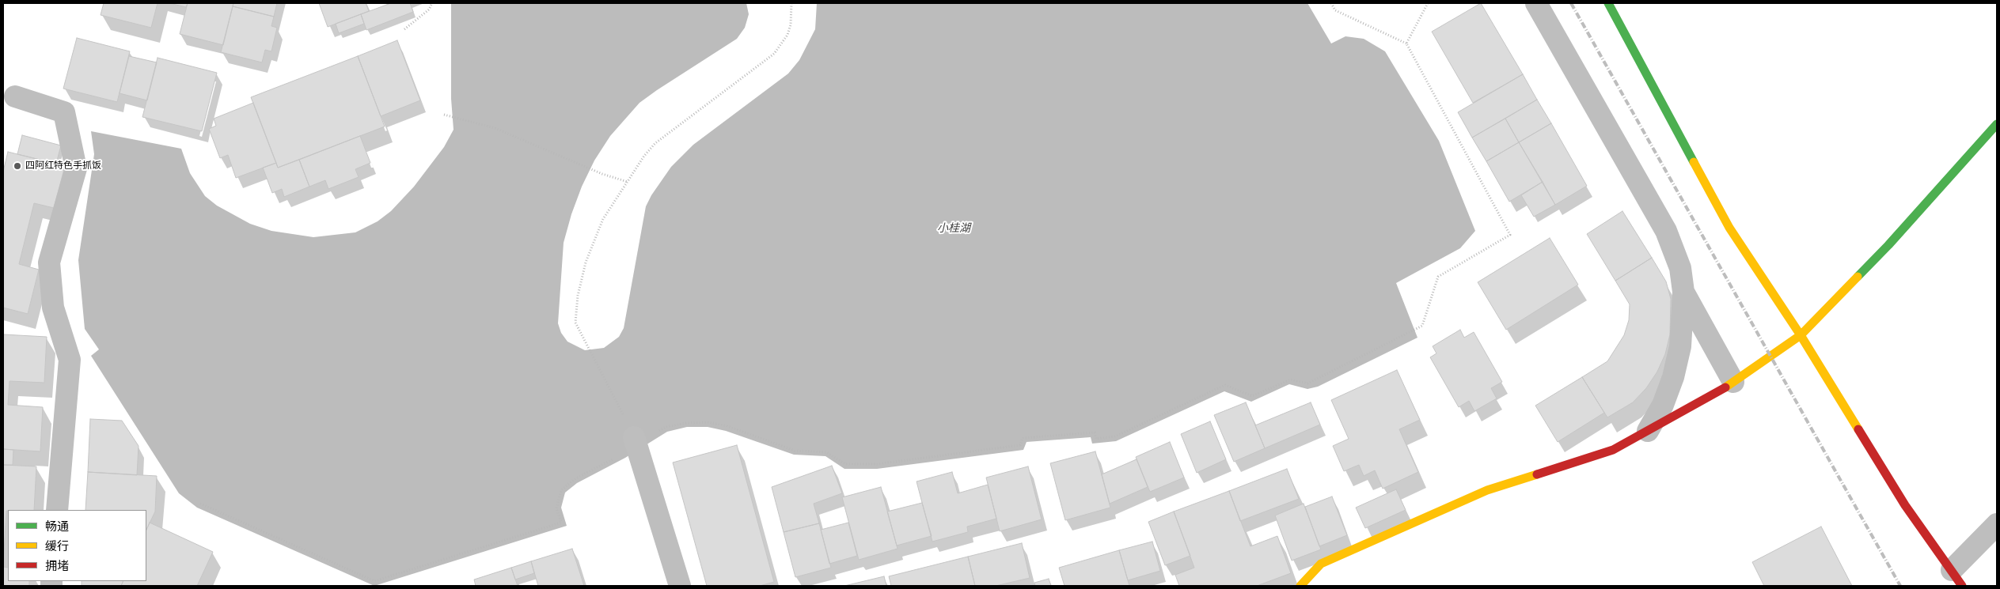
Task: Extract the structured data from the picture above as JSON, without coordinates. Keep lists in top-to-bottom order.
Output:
{
  "water": ["小桂湖"],
  "places": ["四阿红特色手抓饭"],
  "legend": ["畅通", "缓行", "拥堵"]
}
